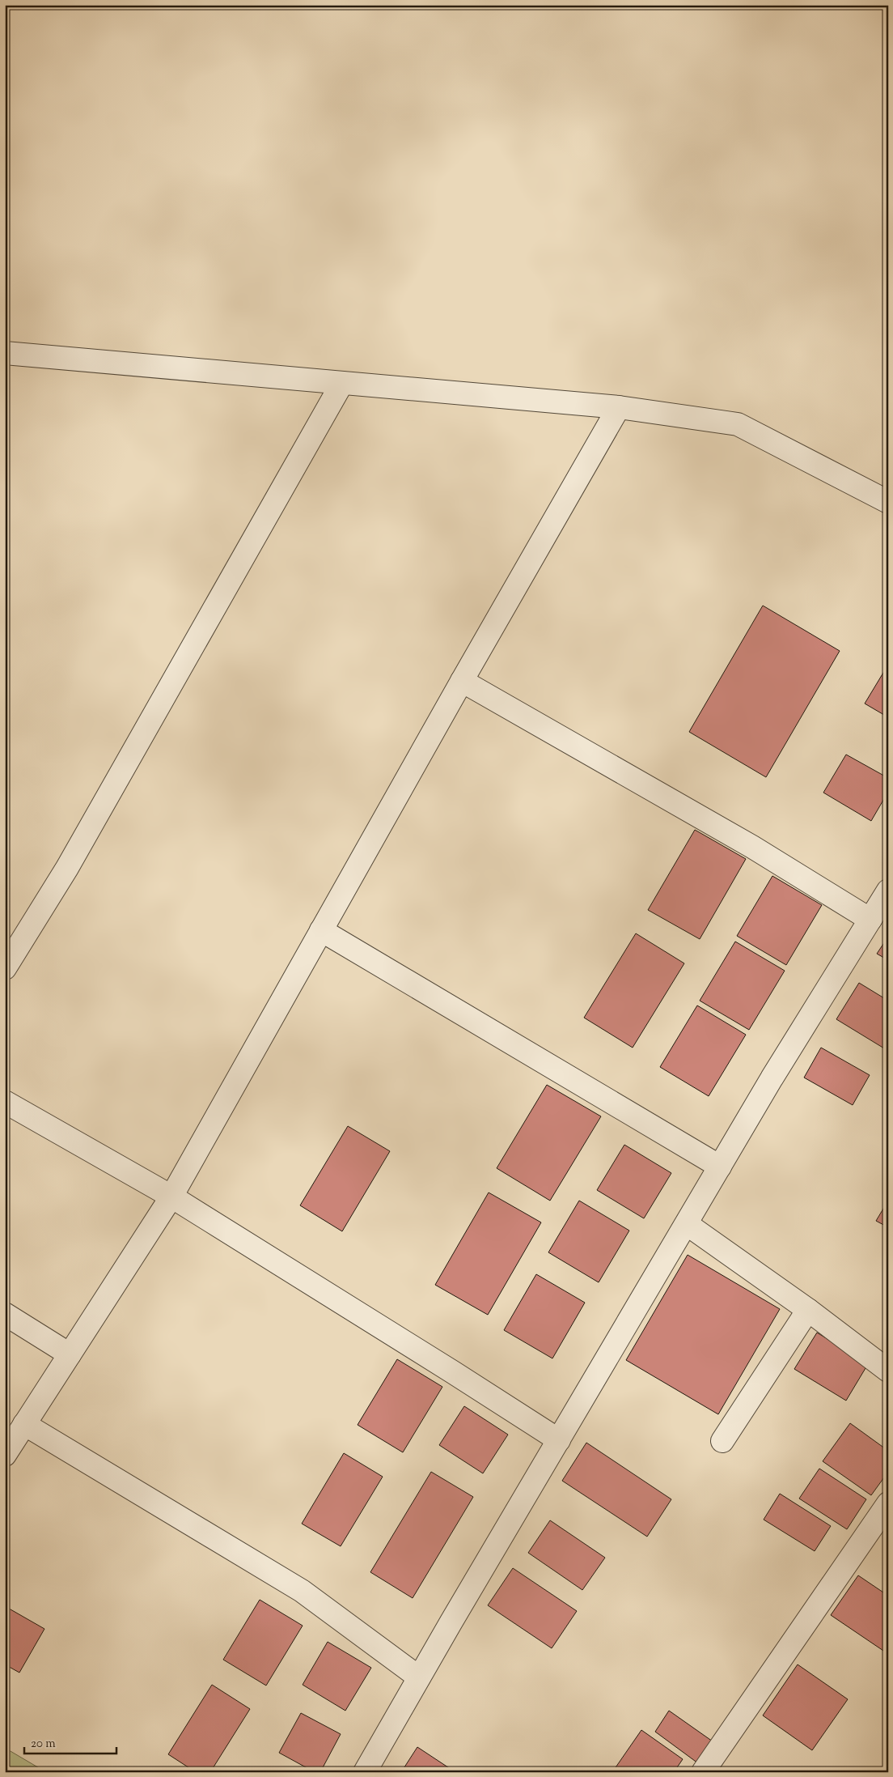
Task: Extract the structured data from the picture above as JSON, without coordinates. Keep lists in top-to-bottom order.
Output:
{
  "scale_bar": "20 m"
}
